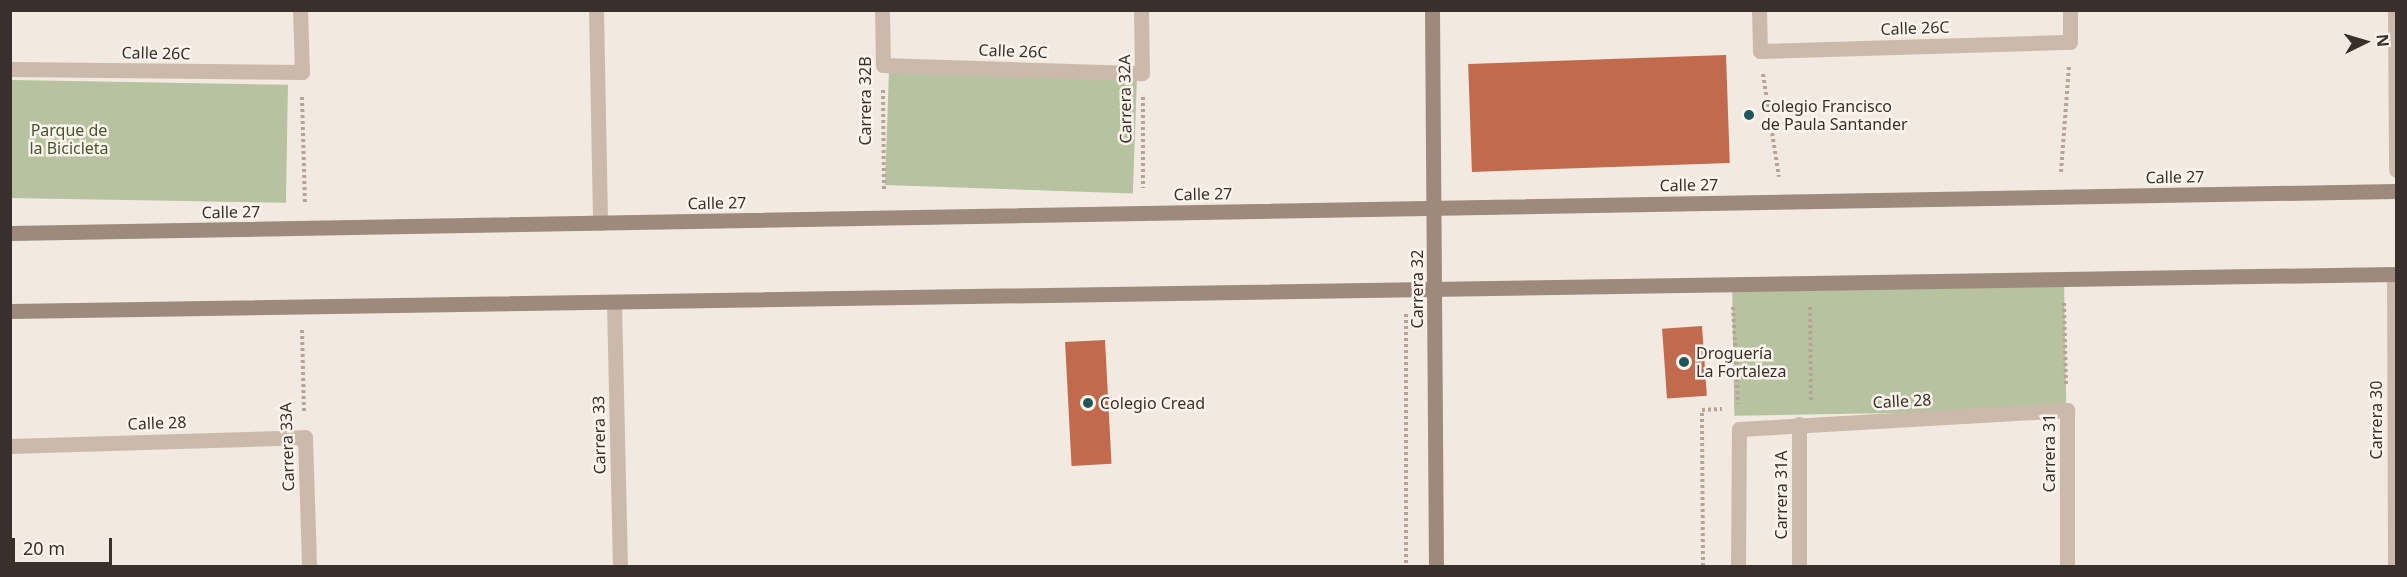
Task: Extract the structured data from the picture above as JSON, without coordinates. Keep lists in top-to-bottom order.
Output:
{
  "streets": {
    "main road": ["Calle 27", "Carrera 32"],
    "street": [
      "Calle 26C",
      "Carrera 32A",
      "Carrera 32B",
      "Calle 28",
      "Carrera 30",
      "Carrera 33",
      "Carrera 33A",
      "Carrera 31",
      "Carrera 31A"
    ]
  },
  "crossings": [
    ["Calle 26C", "Carrera 32A"],
    ["Calle 26C", "Carrera 32B"],
    ["Calle 27", "Carrera 32"],
    ["Calle 28", "Carrera 33A"],
    ["Calle 28", "Carrera 31"],
    ["Calle 28", "Carrera 31A"]
  ],
  "parks": ["Parque de la Bicicleta"],
  "places": ["Colegio Francisco de Paula Santander", "Droguería La Fortaleza", "Colegio Cread"],
  "scale_bar": "20 m",
  "north": "right"
}
